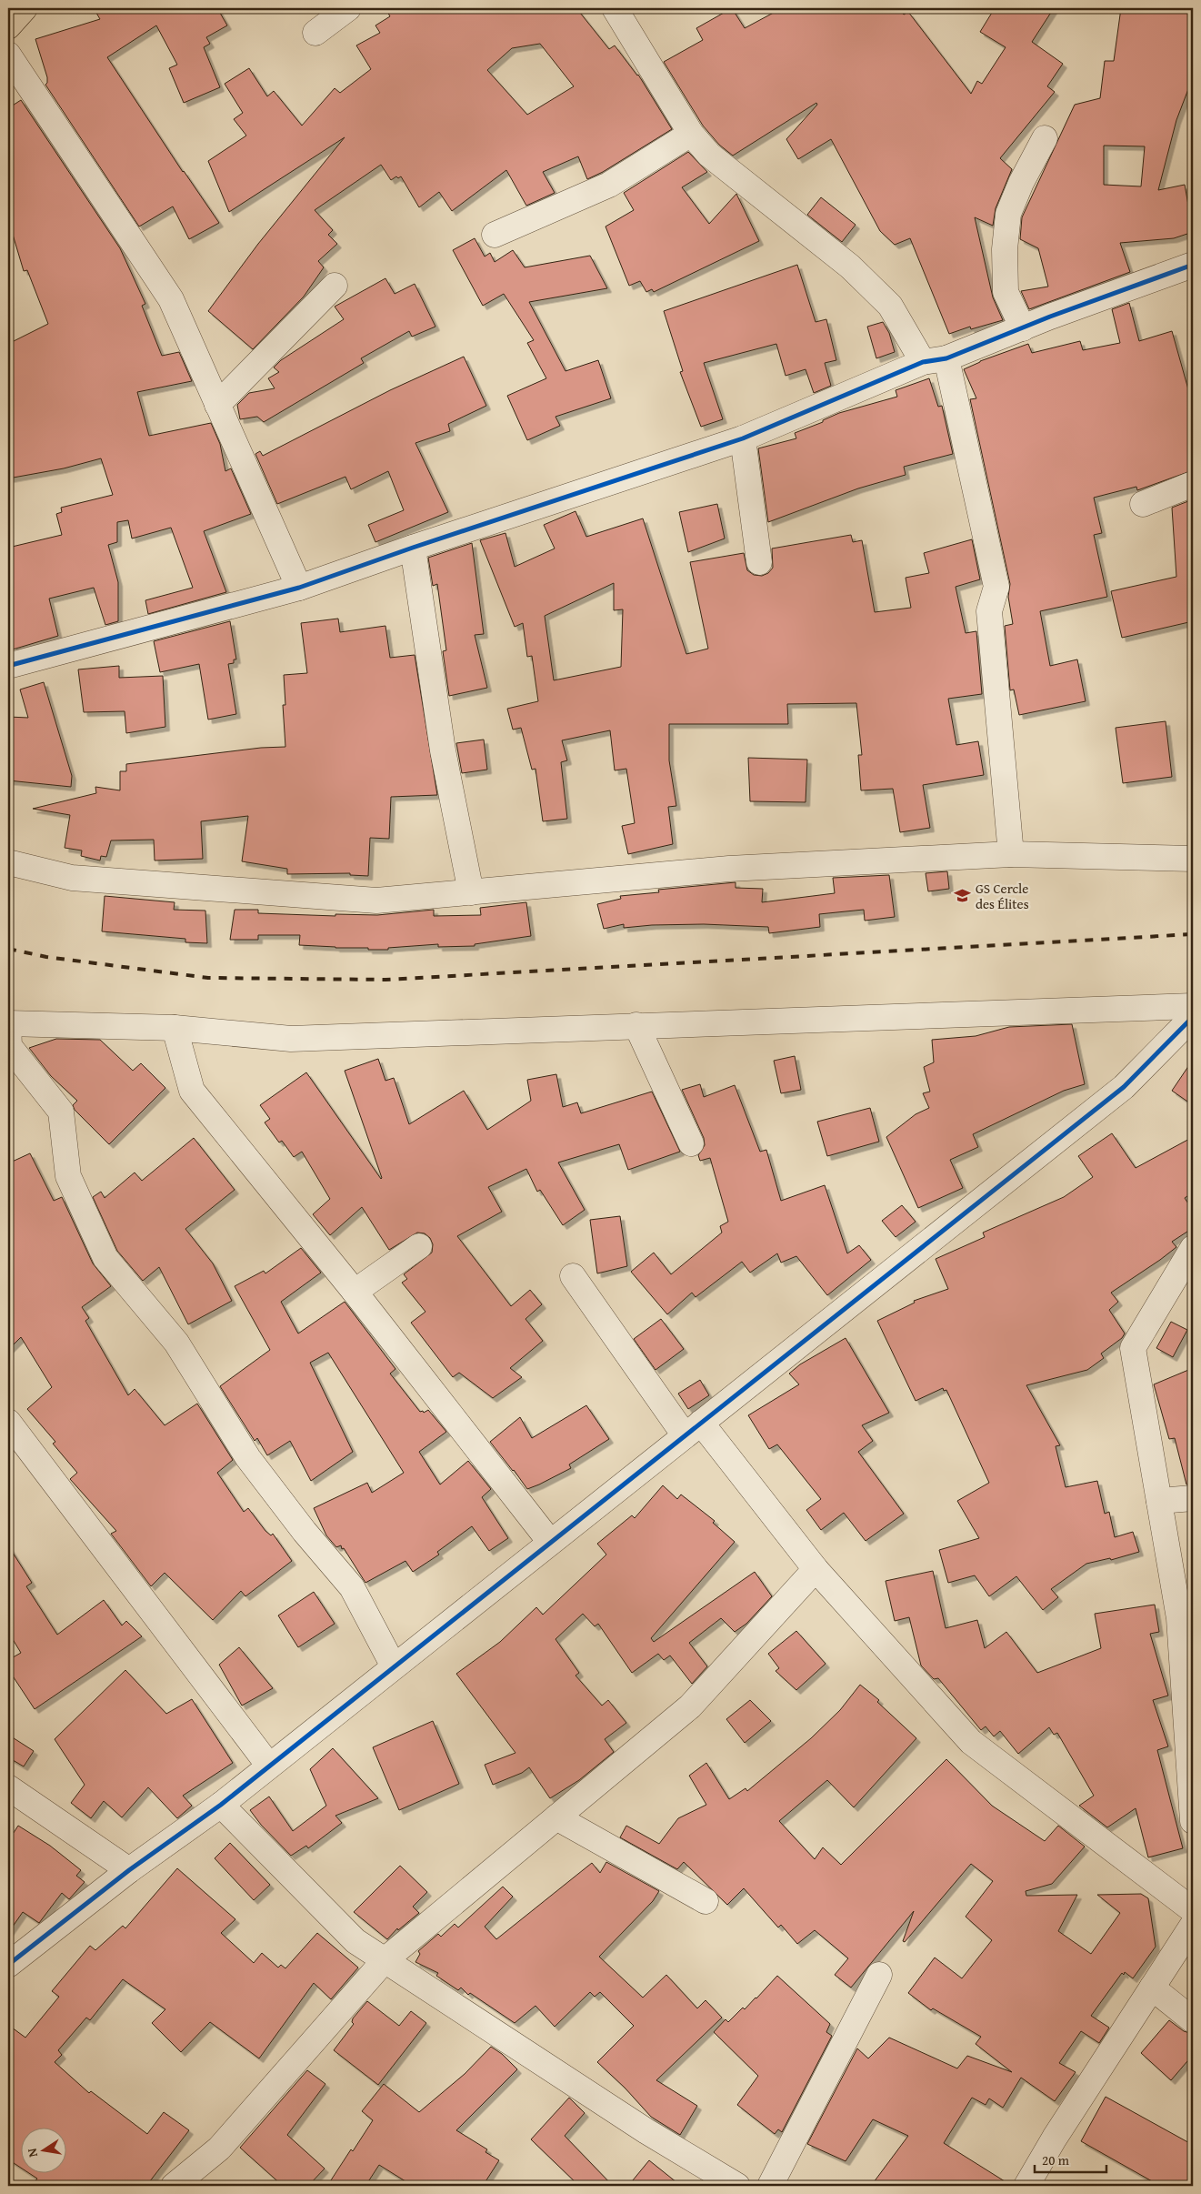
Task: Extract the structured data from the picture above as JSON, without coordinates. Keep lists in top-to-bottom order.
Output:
{
  "places": {
    "school or university": ["GS Cercle des Élites"]
  },
  "scale_bar": "20 m",
  "north": "left"
}
